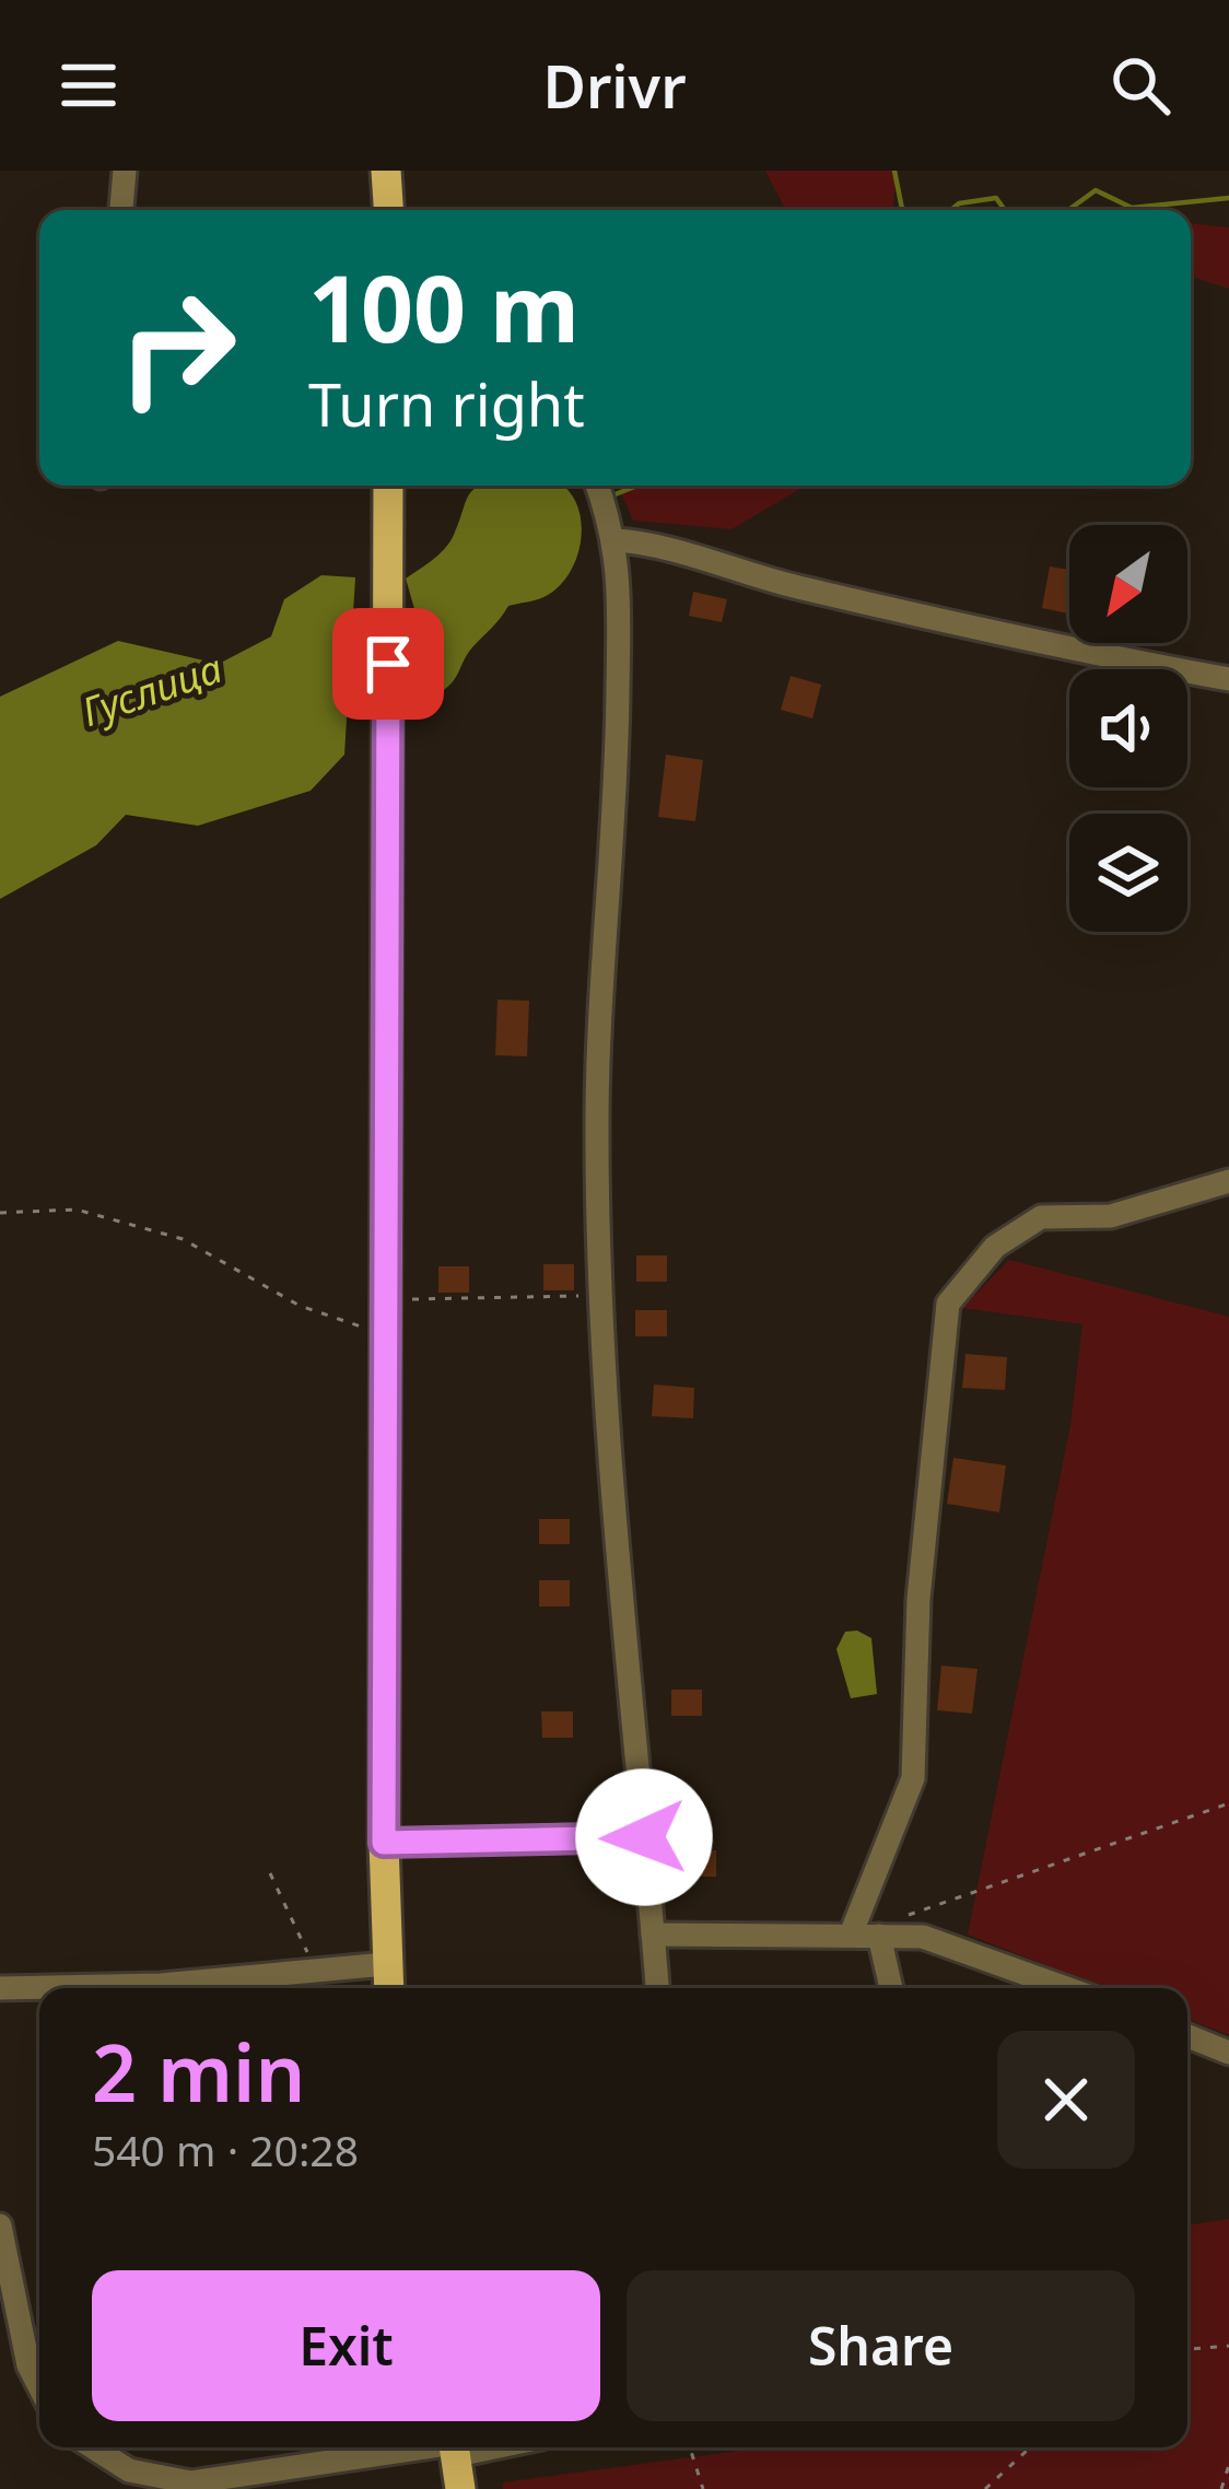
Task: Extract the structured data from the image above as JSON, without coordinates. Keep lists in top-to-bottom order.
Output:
{
  "water": ["Гуслица"],
  "north": "bottom left",
  "page": {
    "header": "Drivr",
    "turn": ["100 m", "Turn right"],
    "heading": ["2 min", "540 m · 20:28"],
    "buttons": ["Exit", "Share"]
  }
}
